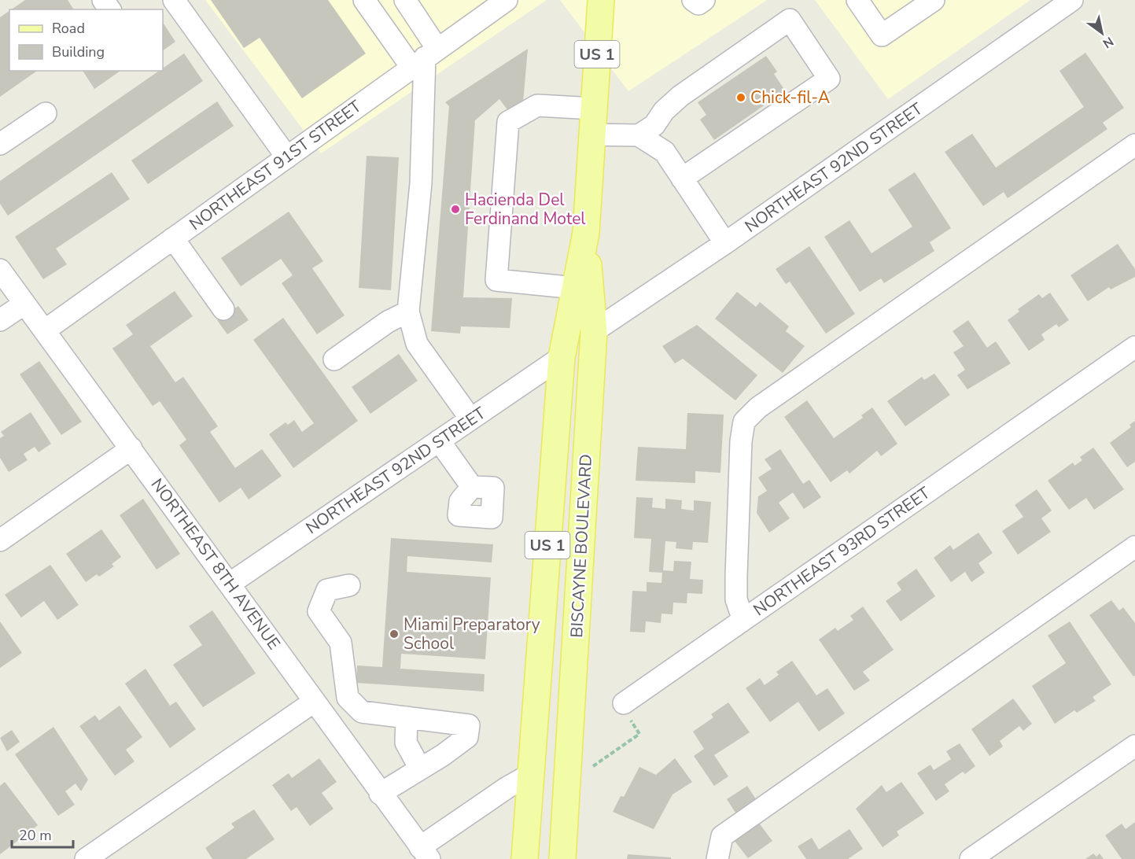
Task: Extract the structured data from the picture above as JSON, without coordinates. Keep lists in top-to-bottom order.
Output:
{
  "streets": {
    "main road": ["US 1", "BISCAYNE BOULEVARD"],
    "street": [
      "NORTHEAST 91ST STREET",
      "NORTHEAST 92ND STREET",
      "NORTHEAST 93RD STREET",
      "NORTHEAST 8TH AVENUE"
    ]
  },
  "crossings": [
    ["NORTHEAST 91ST STREET", "NORTHEAST 8TH AVENUE"],
    ["NORTHEAST 92ND STREET", "BISCAYNE BOULEVARD"],
    ["NORTHEAST 92ND STREET", "NORTHEAST 8TH AVENUE"]
  ],
  "places": ["Chick-fil-A", "Hacienda Del Ferdinand Motel", "Miami Preparatory School"],
  "legend": ["Road", "Building"],
  "scale_bar": "20 m",
  "north": "bottom right"
}
